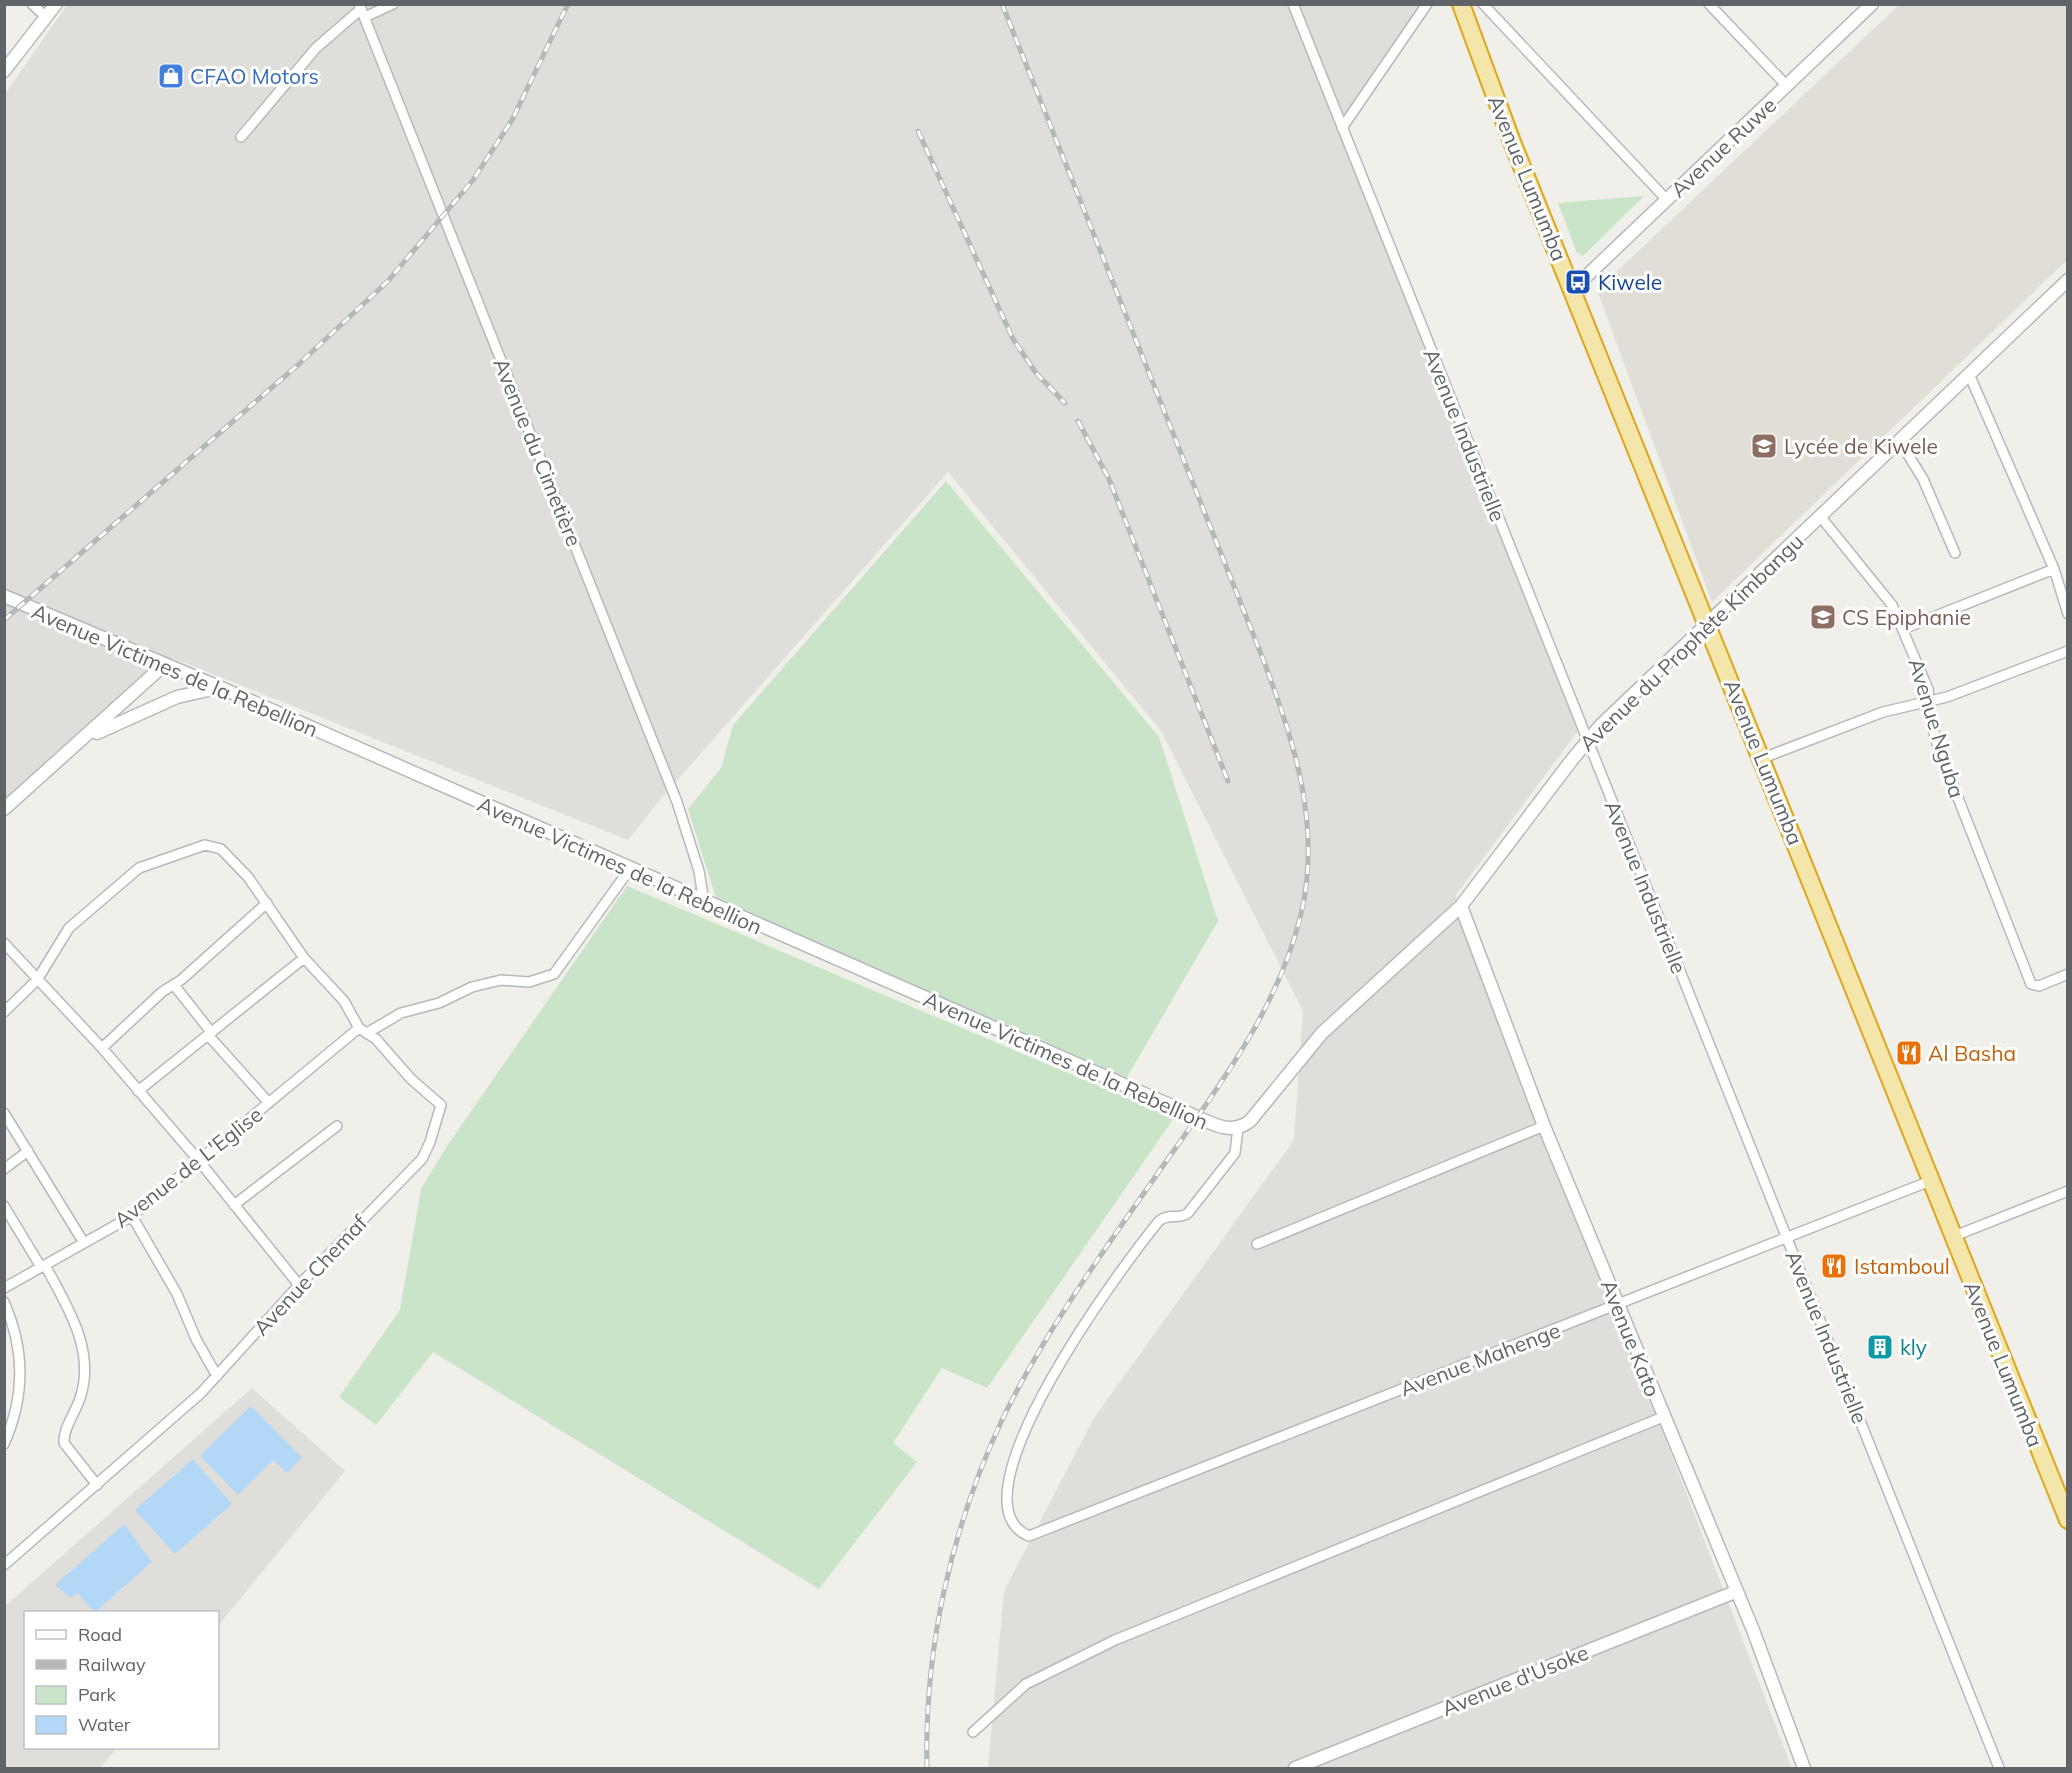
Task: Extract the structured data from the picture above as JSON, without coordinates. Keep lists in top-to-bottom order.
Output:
{
  "streets": {
    "highway": ["Avenue Lumumba"],
    "street": [
      "Avenue Ruwe",
      "Avenue Industrielle",
      "Avenue du Cimetière",
      "Avenue du Prophète Kimbangu",
      "Avenue Victimes de la Rebellion",
      "Avenue Nguba",
      "Avenue de L'Eglise",
      "Avenue Chemaf",
      "Avenue Kato",
      "Avenue Mahenge",
      "Avenue d'Usoke"
    ]
  },
  "crossings": [
    ["Avenue Ruwe", "Avenue Lumumba"],
    ["Avenue Lumumba", "Avenue du Prophète Kimbangu"],
    ["Avenue Lumumba", "Avenue Mahenge"],
    ["Avenue Industrielle", "Avenue du Prophète Kimbangu"],
    ["Avenue Industrielle", "Avenue Mahenge"],
    ["Avenue du Cimetière", "Avenue Victimes de la Rebellion"],
    ["Avenue du Prophète Kimbangu", "Avenue Victimes de la Rebellion"],
    ["Avenue du Prophète Kimbangu", "Avenue Nguba"],
    ["Avenue du Prophète Kimbangu", "Avenue Kato"],
    ["Avenue du Prophète Kimbangu", "Avenue Mahenge"],
    ["Avenue Victimes de la Rebellion", "Avenue de L'Eglise"],
    ["Avenue Victimes de la Rebellion", "Avenue Mahenge"],
    ["Avenue de L'Eglise", "Avenue Chemaf"],
    ["Avenue Kato", "Avenue Mahenge"],
    ["Avenue Kato", "Avenue d'Usoke"]
  ],
  "places": {
    "shop": ["CFAO Motors"],
    "bus stop": ["Kiwele"],
    "school or university": ["Lycée de Kiwele", "CS Epiphanie"],
    "restaurant": ["Al Basha", "Istamboul"],
    "building": ["kly"]
  },
  "legend": [
    "Road",
    "Railway",
    "Park",
    "Water"
  ]
}
